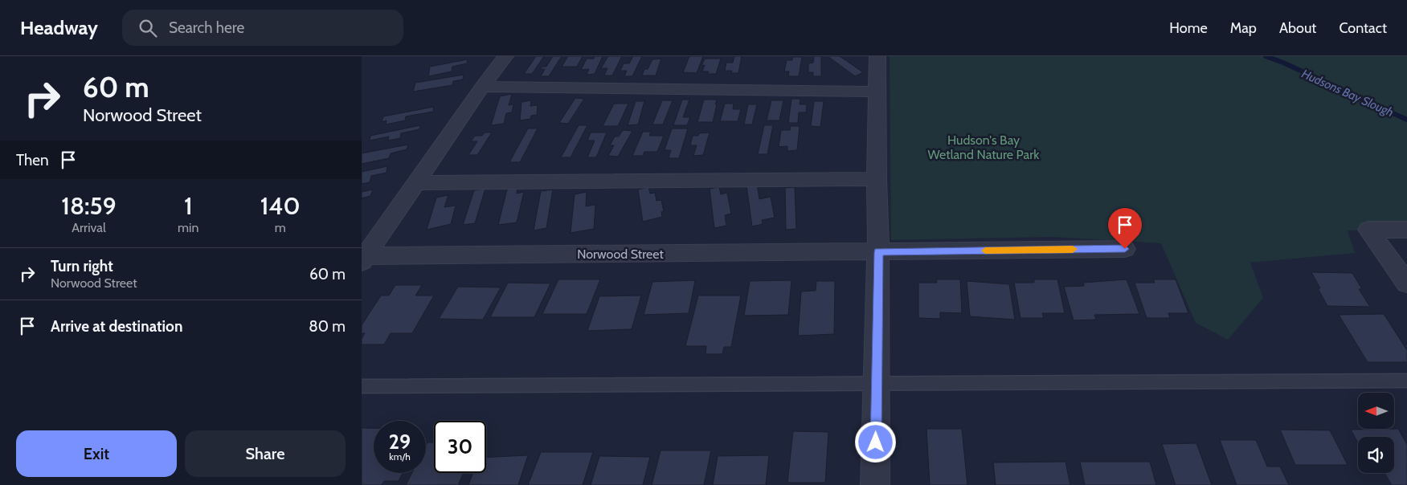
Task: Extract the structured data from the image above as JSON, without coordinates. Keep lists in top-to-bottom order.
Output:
{
  "streets": {
    "street": ["Norwood Street"]
  },
  "water": ["Hudsons Bay Slough"],
  "parks": ["Hudson's Bay Wetland Nature Park"],
  "north": "left",
  "page": {
    "header": "Headway",
    "search": "Search here",
    "nav": [
      "Home",
      "Map",
      "About",
      "Contact"
    ],
    "turn": ["60 m", "Norwood Street"],
    "then": "Then",
    "eta": [
      "18:59",
      "Arrival",
      "1",
      "min",
      "140",
      "m"
    ],
    "list": [
      {
        "name": "Turn right",
        "note": "Norwood Street",
        "value": "60 m"
      },
      {
        "name": "Arrive at destination",
        "value": "80 m"
      }
    ],
    "speed": "29 km/h",
    "limit": "30",
    "buttons": ["Exit", "Share"]
  }
}
